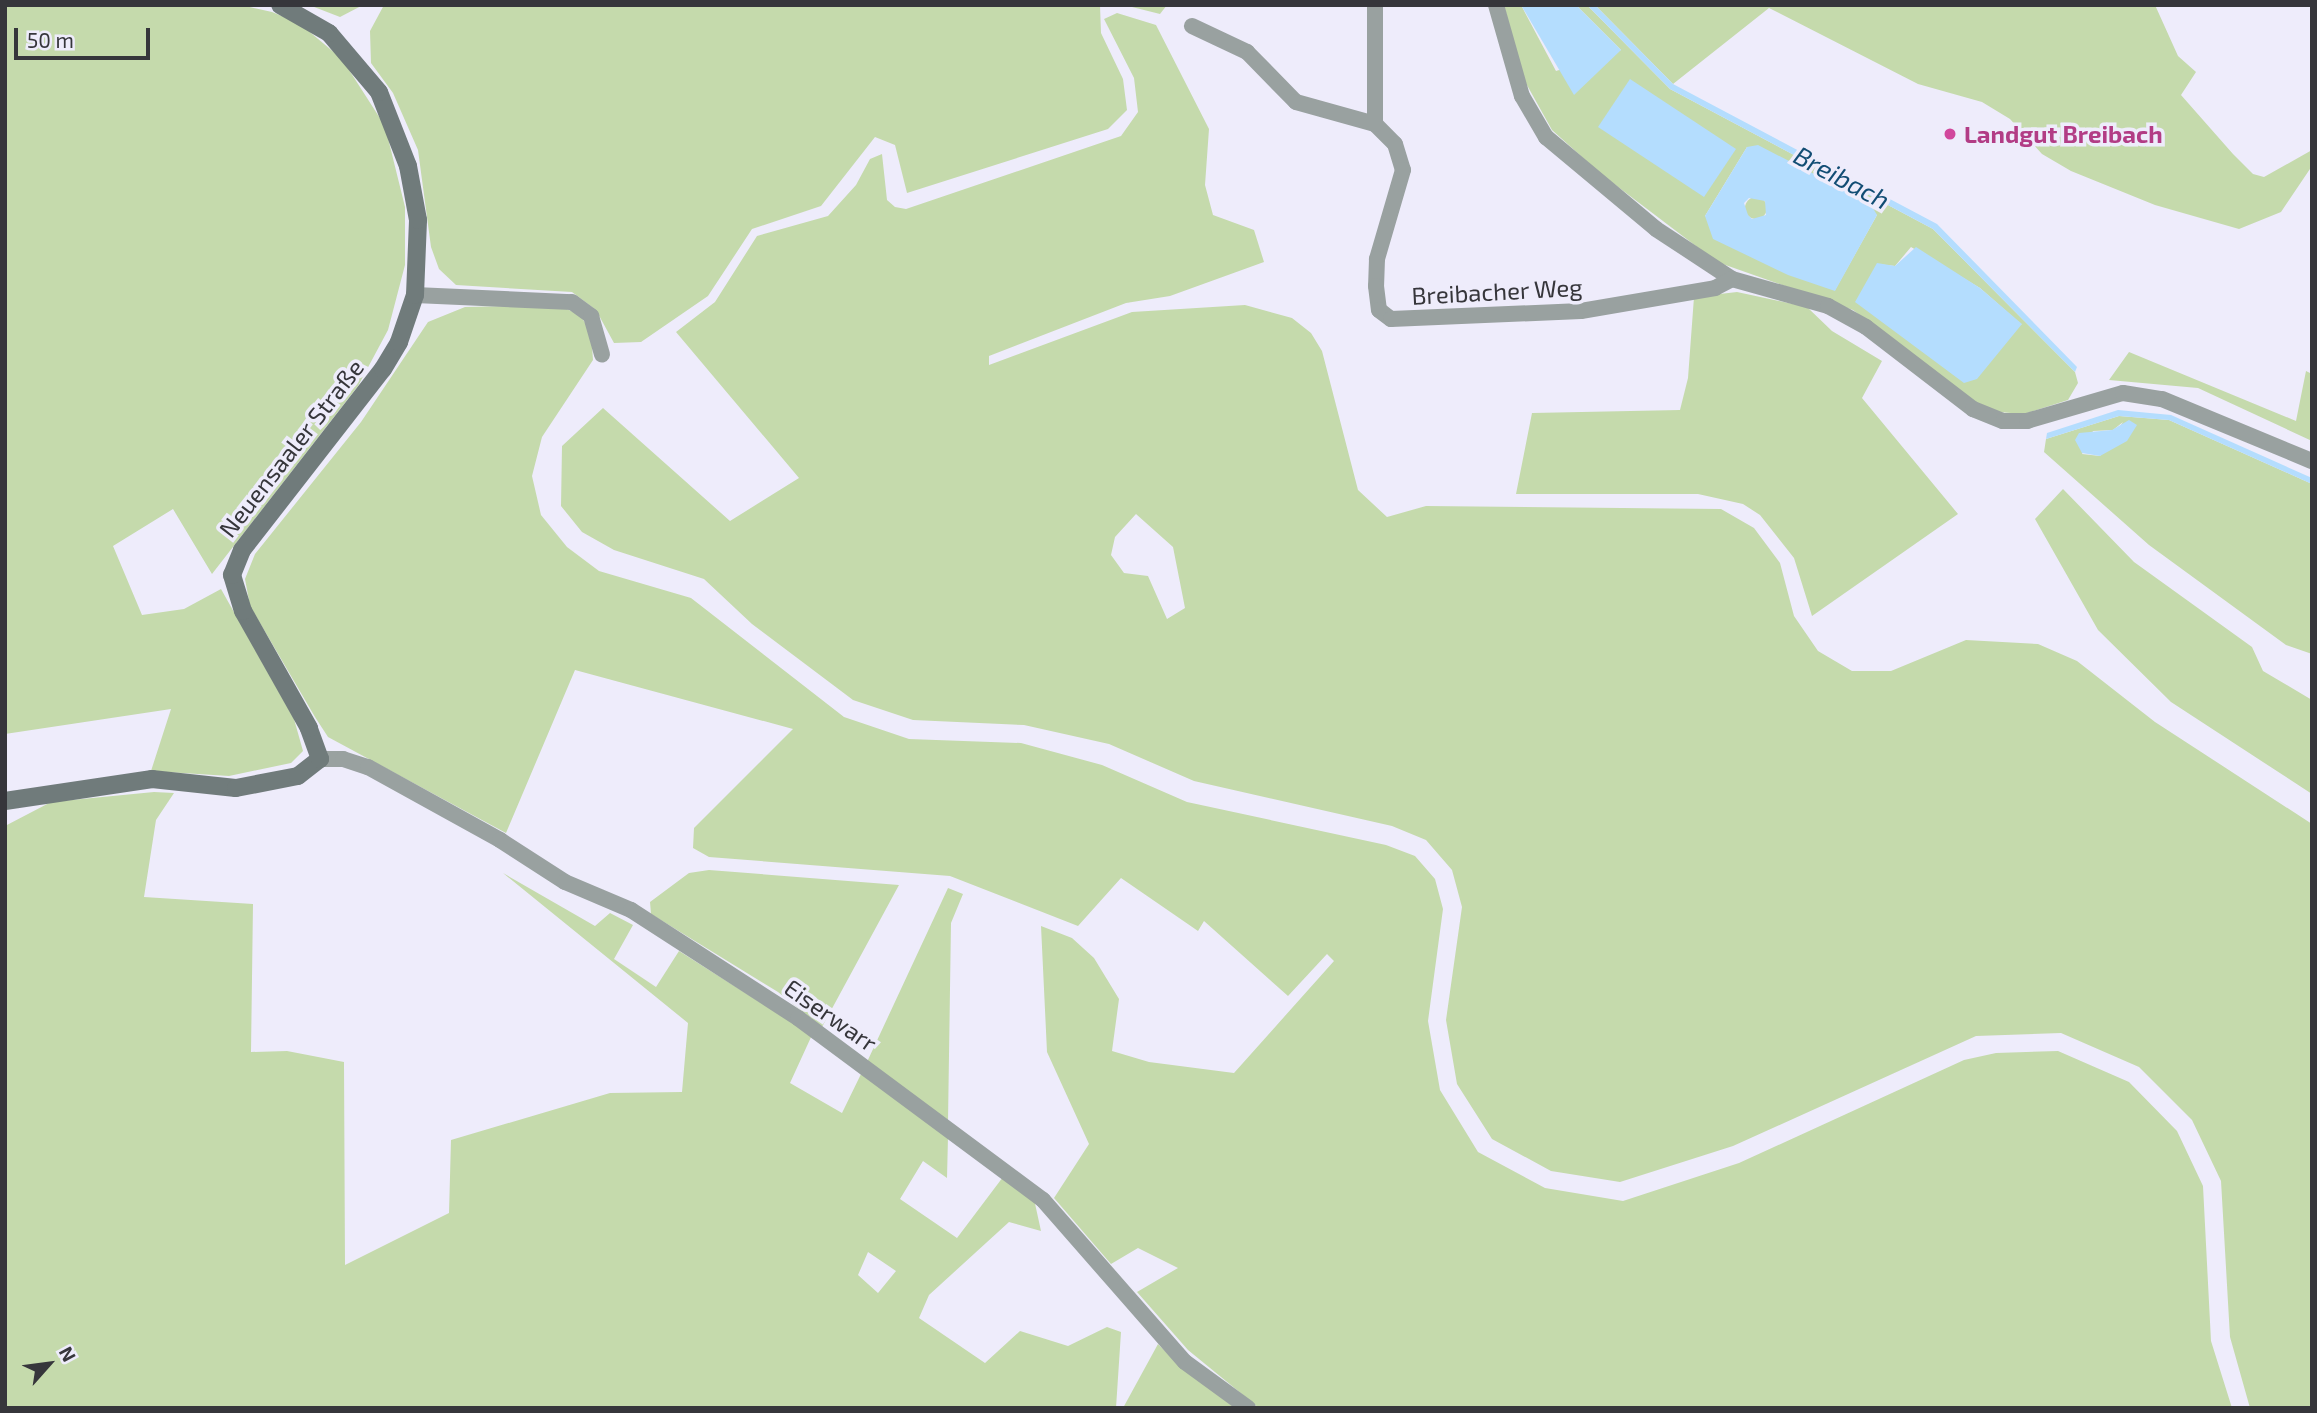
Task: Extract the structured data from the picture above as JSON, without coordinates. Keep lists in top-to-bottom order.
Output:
{
  "streets": {
    "street": ["Breibacher Weg", "Neuensaaler Straße", "Eiserwarr"]
  },
  "crossings": [
    ["Neuensaaler Straße", "Eiserwarr"]
  ],
  "water": ["Breibach"],
  "places": ["Landgut Breibach"],
  "scale_bar": "50 m",
  "north": "top right"
}
